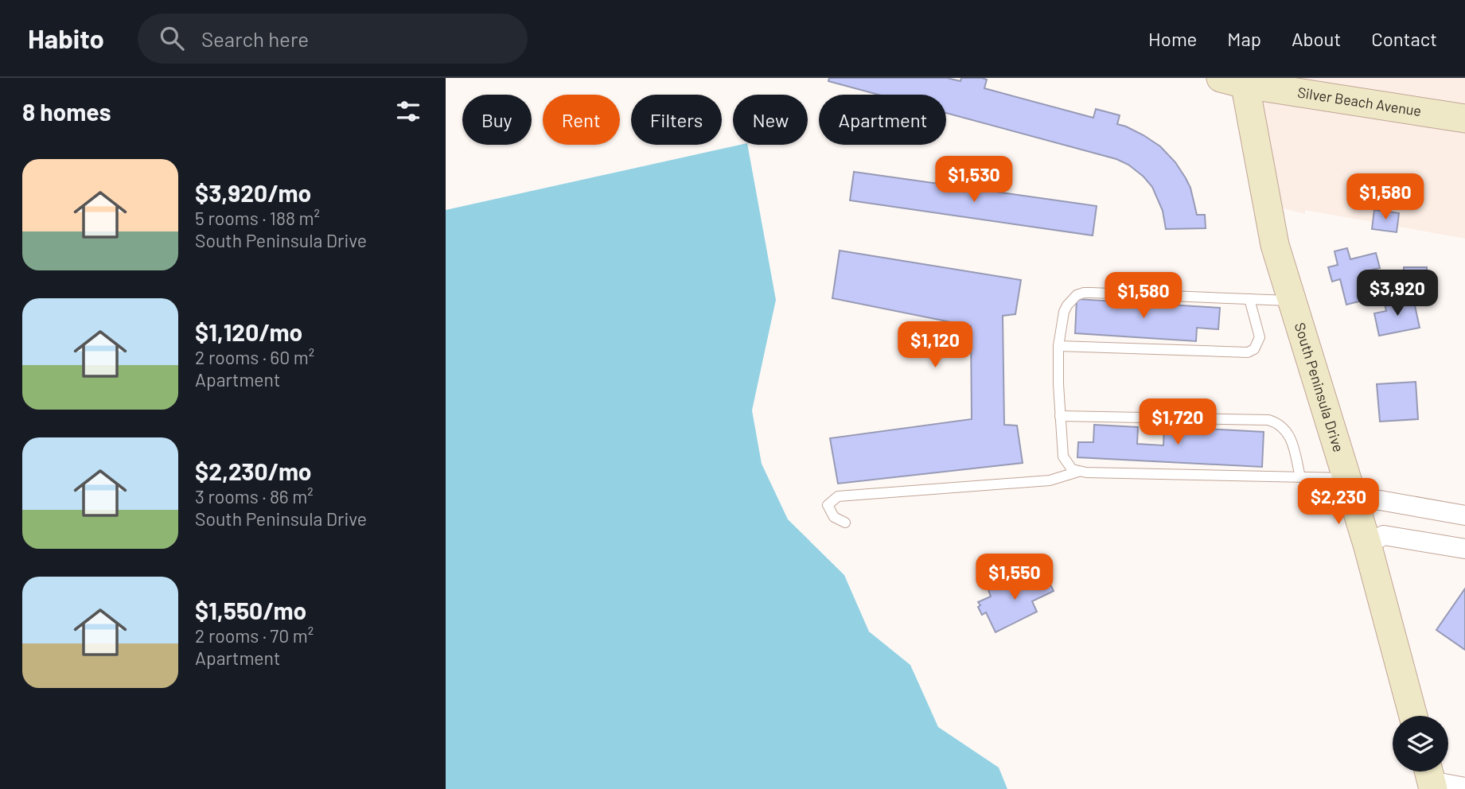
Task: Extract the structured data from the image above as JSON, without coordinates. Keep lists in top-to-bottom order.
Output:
{
  "streets": {
    "main road": ["Silver Beach Avenue", "South Peninsula Drive"]
  },
  "crossings": [
    ["Silver Beach Avenue", "South Peninsula Drive"]
  ],
  "page": {
    "header": "Habito",
    "search": "Search here",
    "nav": [
      "Home",
      "Map",
      "About",
      "Contact"
    ],
    "heading": "8 homes",
    "chip": [
      "Buy",
      "Rent",
      "Filters",
      "New",
      "Apartment"
    ],
    "list": [
      {
        "name": "$3,920/mo",
        "note": "5 rooms · 188 m² · South Peninsula Drive"
      },
      {
        "name": "$1,120/mo",
        "note": "2 rooms · 60 m² · Apartment"
      },
      {
        "name": "$2,230/mo",
        "note": "3 rooms · 86 m² · South Peninsula Drive"
      },
      {
        "name": "$1,550/mo",
        "note": "2 rooms · 70 m² · Apartment"
      }
    ],
    "price": [
      "$1,530",
      "$1,580",
      "$3,920",
      "$1,580",
      "$1,120",
      "$1,720",
      "$2,230",
      "$1,550"
    ]
  }
}
